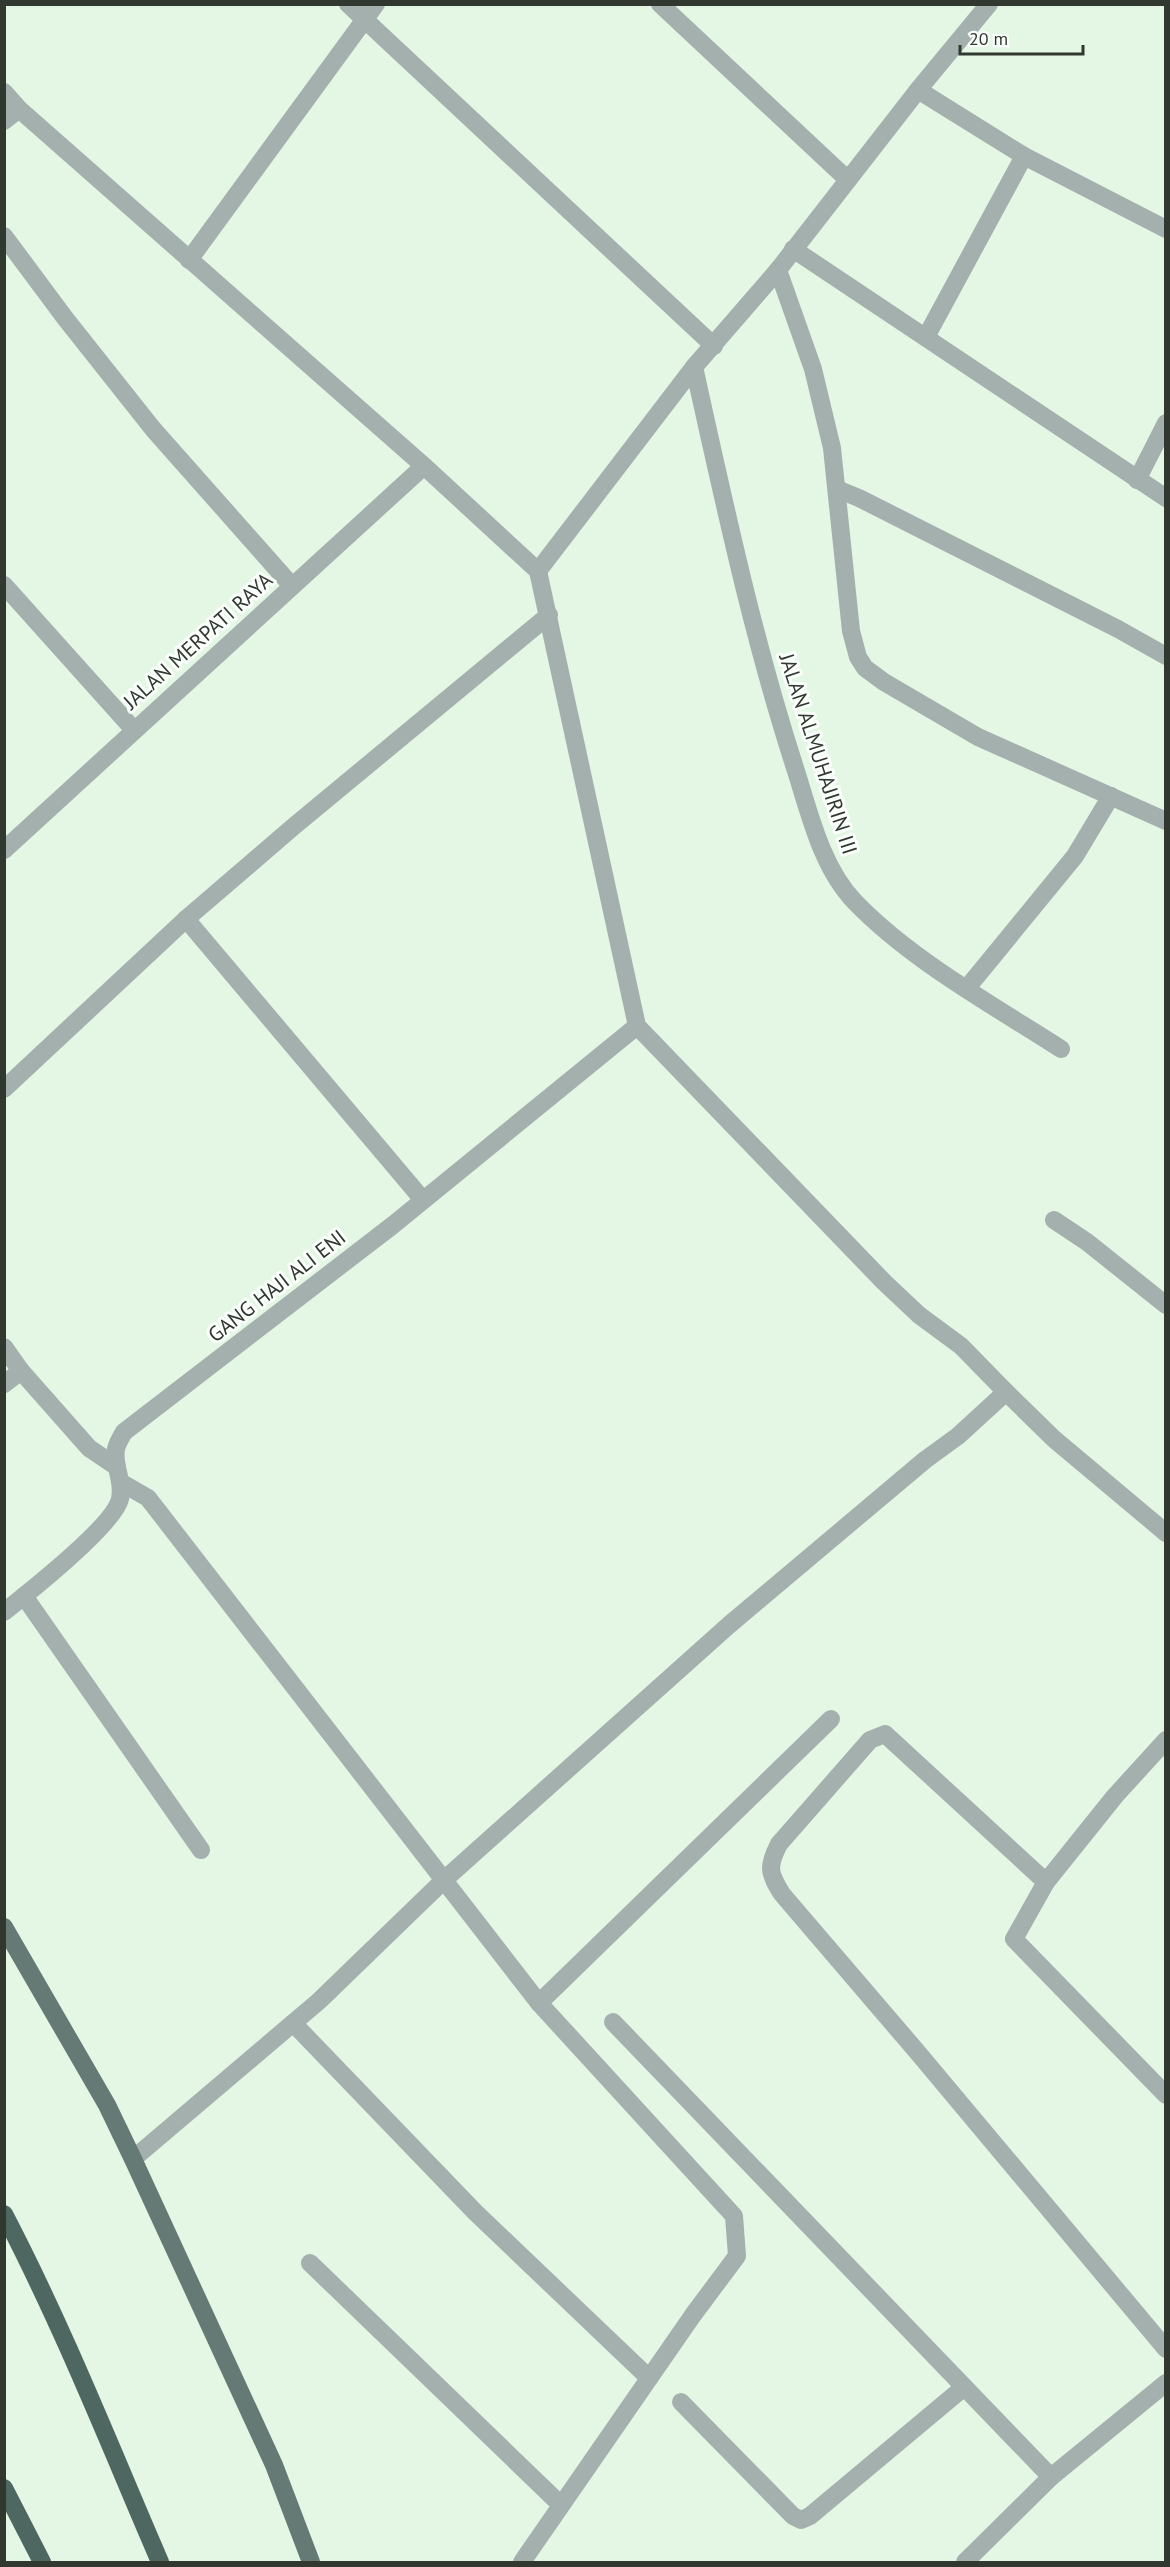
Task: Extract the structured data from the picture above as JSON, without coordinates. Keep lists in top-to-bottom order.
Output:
{
  "streets": {
    "street": ["JALAN MERPATI RAYA", "JALAN ALMUHAJIRIN III", "GANG HAJI ALI ENI"]
  },
  "scale_bar": "20 m"
}
